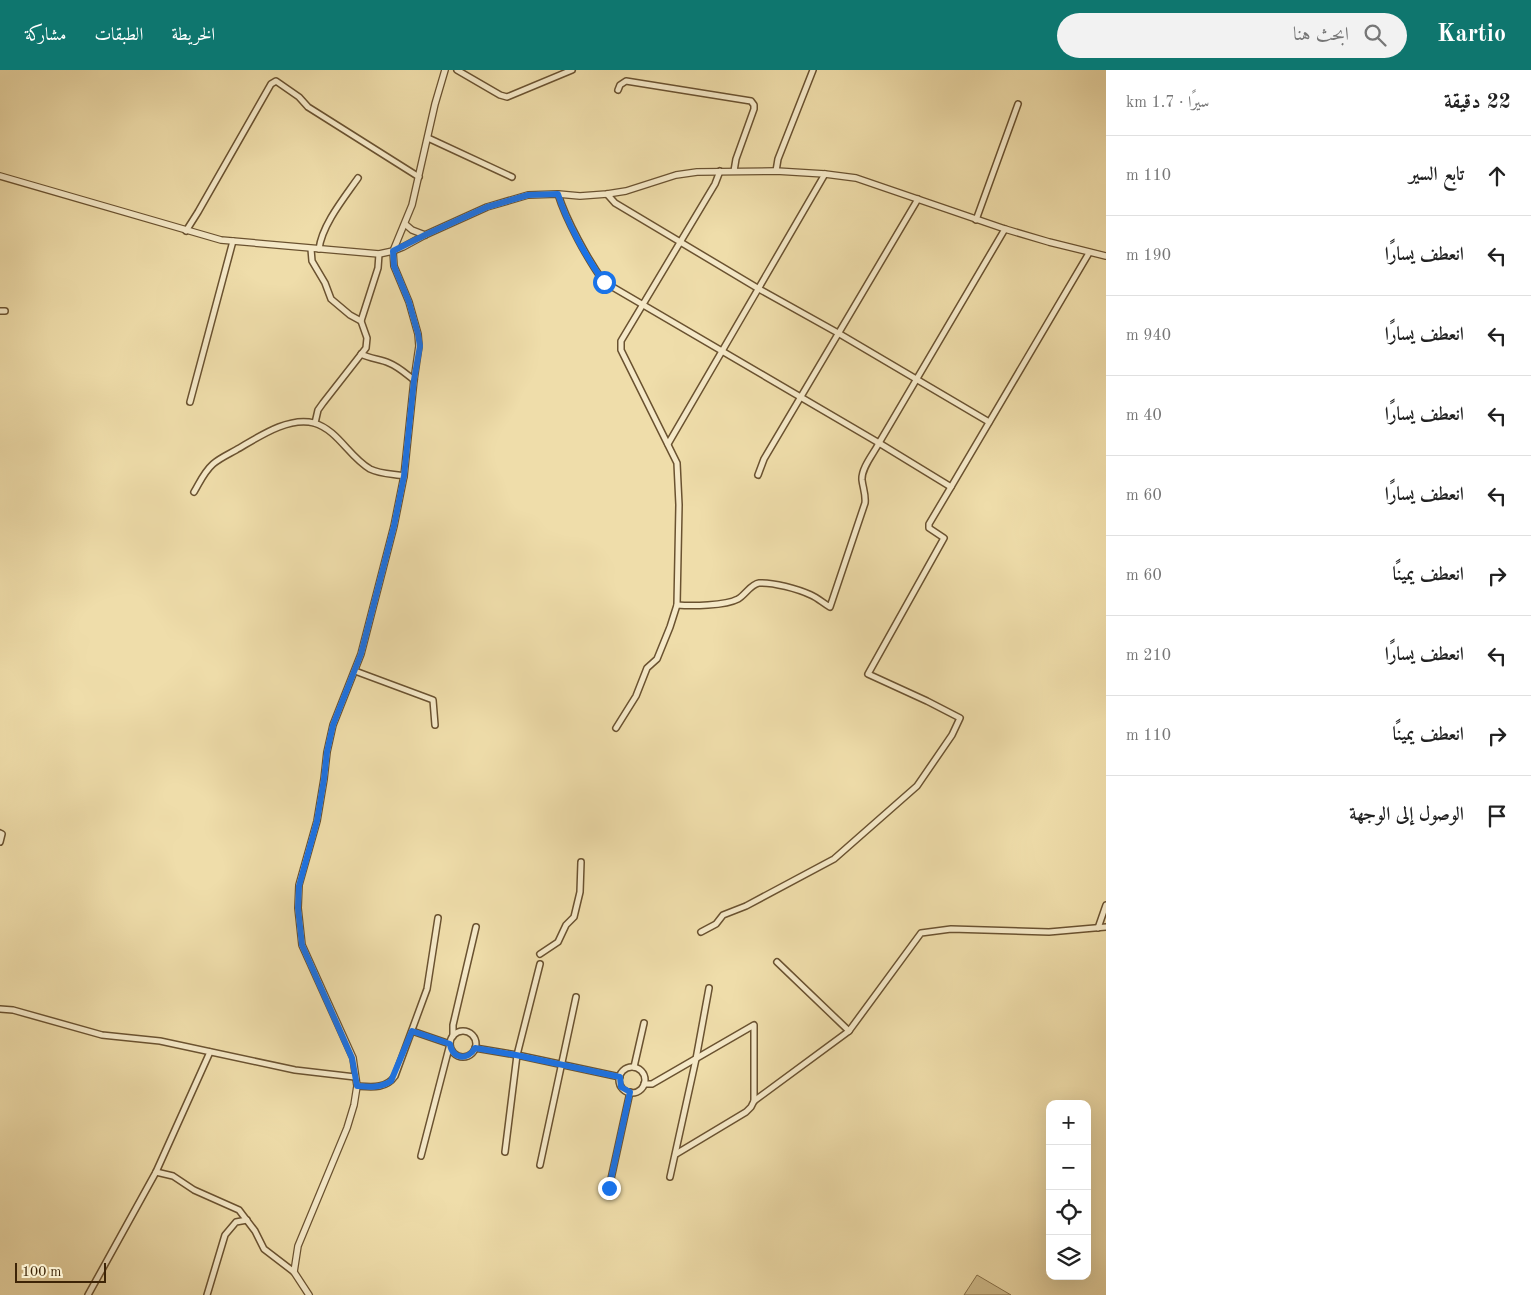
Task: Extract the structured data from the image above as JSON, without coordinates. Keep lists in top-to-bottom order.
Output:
{
  "scale_bar": "100 m",
  "page": {
    "header": "Kartio",
    "search": "ابحث هنا",
    "nav": ["الخريطة", "الطبقات", "مشاركة"],
    "heading": ["22 دقيقة", "سيرًا · 1.7 km"],
    "list": [
      ["تابع السير", "110 m"],
      ["انعطف يسارًا", "190 m"],
      ["انعطف يسارًا", "940 m"],
      ["انعطف يسارًا", "40 m"],
      ["انعطف يسارًا", "60 m"],
      ["انعطف يمينًا", "60 m"],
      ["انعطف يسارًا", "210 m"],
      ["انعطف يمينًا", "110 m"],
      "الوصول إلى الوجهة"
    ],
    "map_buttons": ["+", "−"],
    "scale": "100 m"
  }
}
